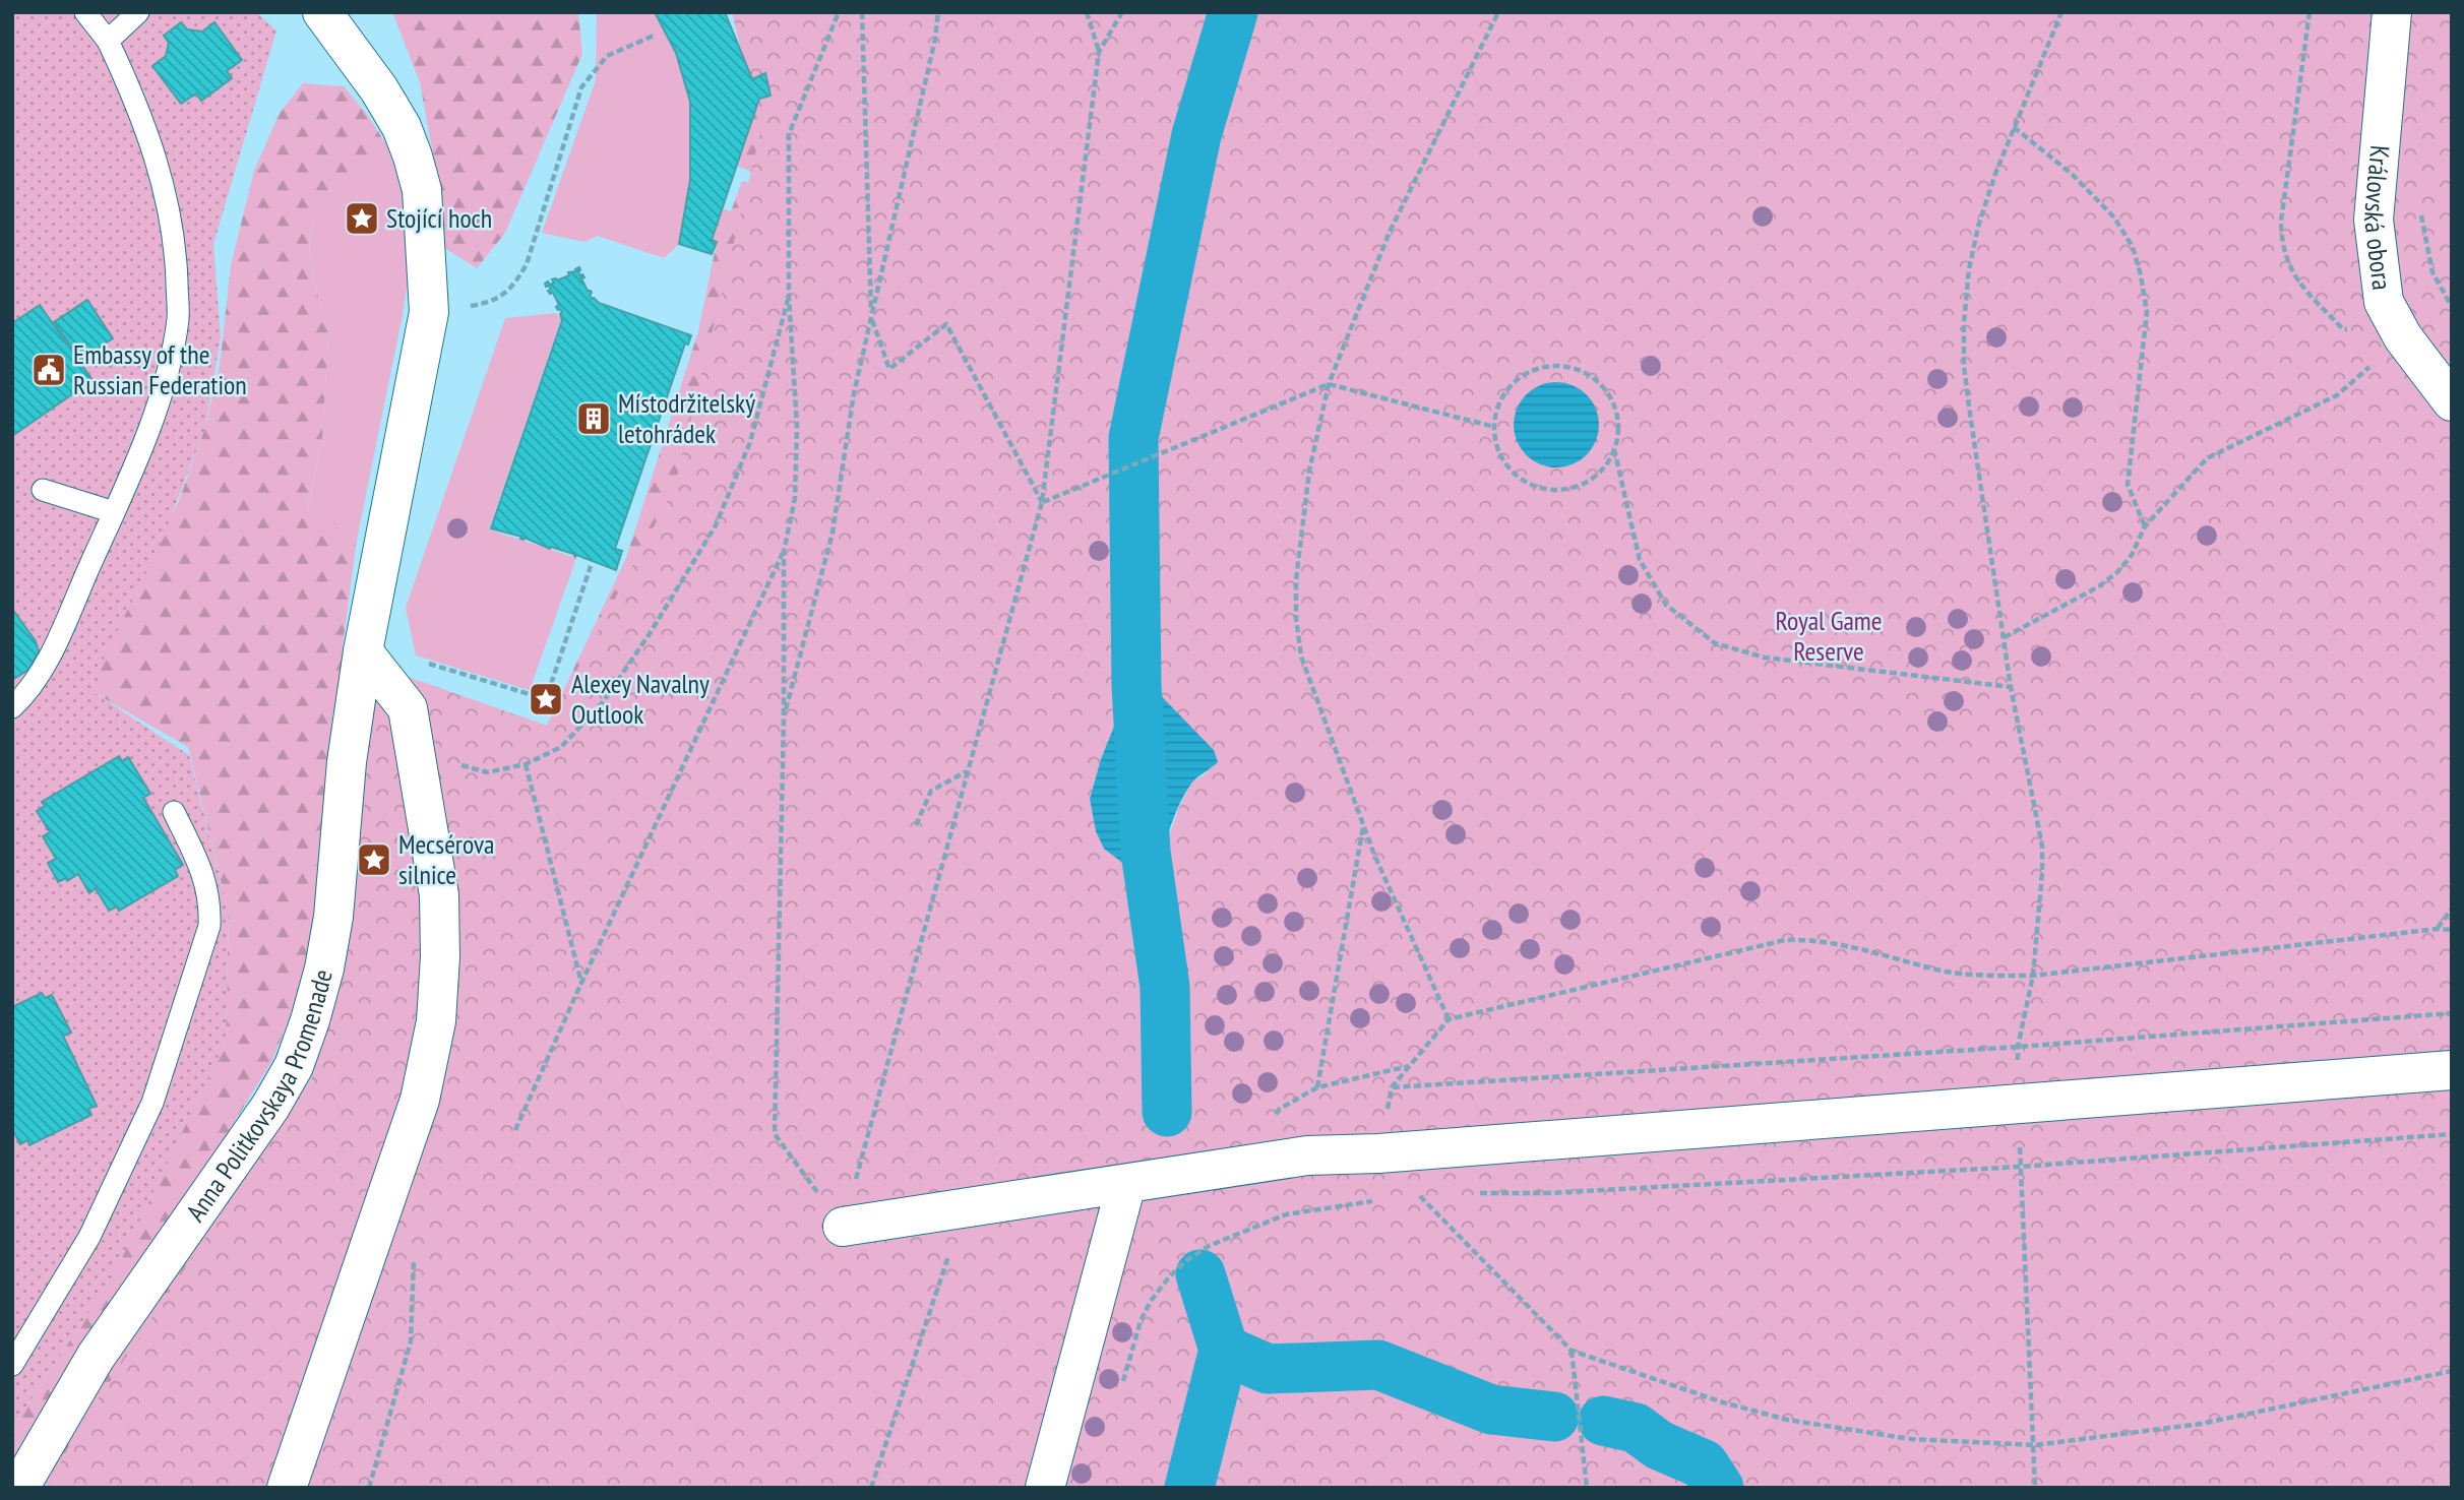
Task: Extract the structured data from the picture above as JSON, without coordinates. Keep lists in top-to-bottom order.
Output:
{
  "streets": {
    "street": ["Královská obora", "Anna Politkovskaya Promenade"]
  },
  "parks": ["Royal Game Reserve"],
  "places": {
    "place": ["Stojící hoch", "Alexey Navalny Outlook", "Mecsérova silnice"],
    "public building": ["Embassy of the Russian Federation"],
    "building": ["Místodržitelský letohrádek"]
  }
}
